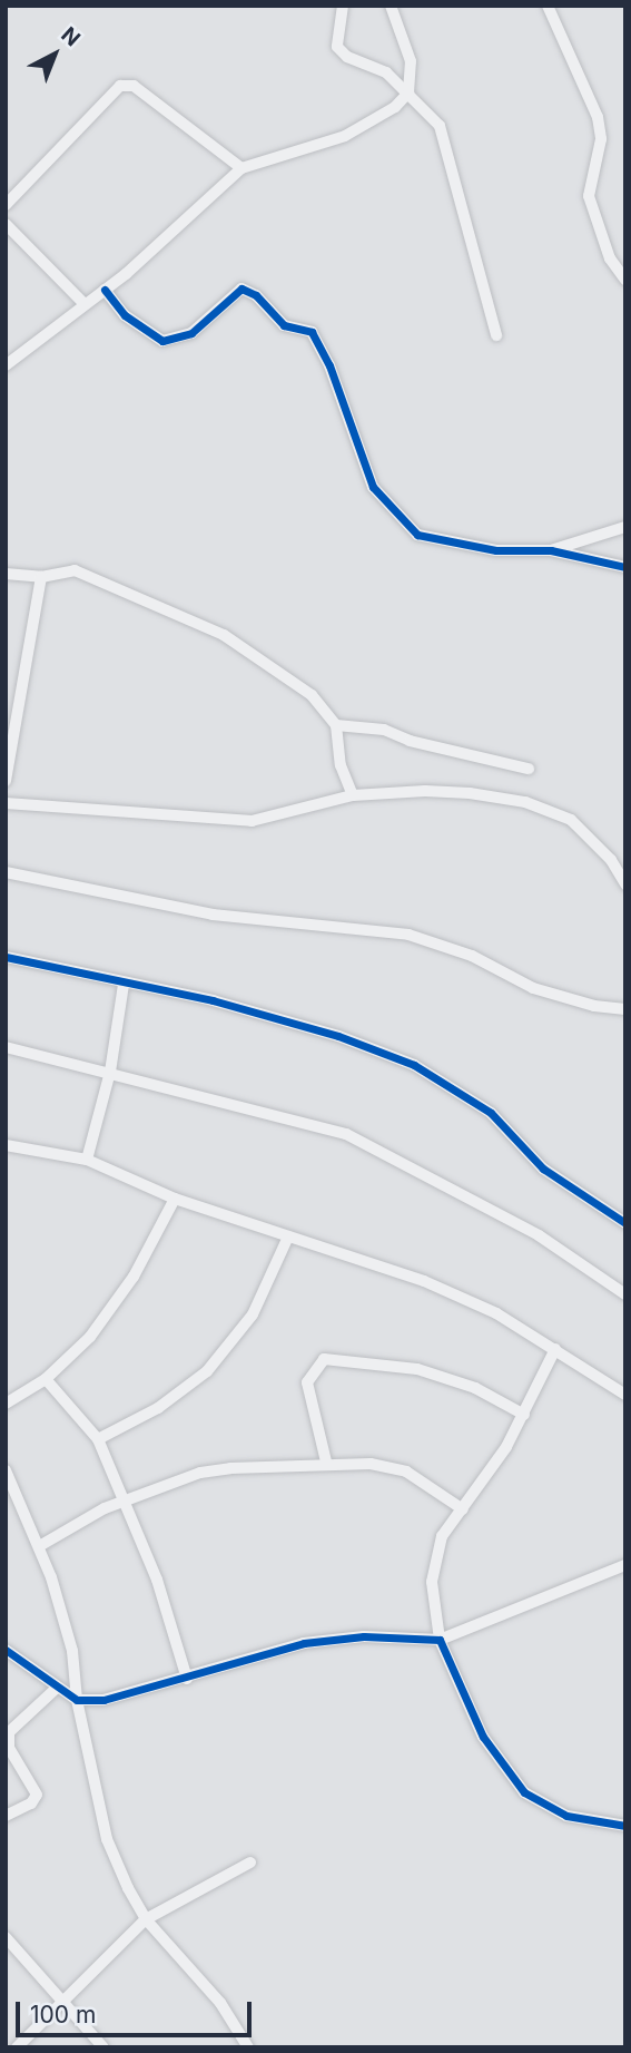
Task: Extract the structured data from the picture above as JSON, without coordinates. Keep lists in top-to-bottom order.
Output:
{
  "scale_bar": "100 m",
  "north": "top right"
}
